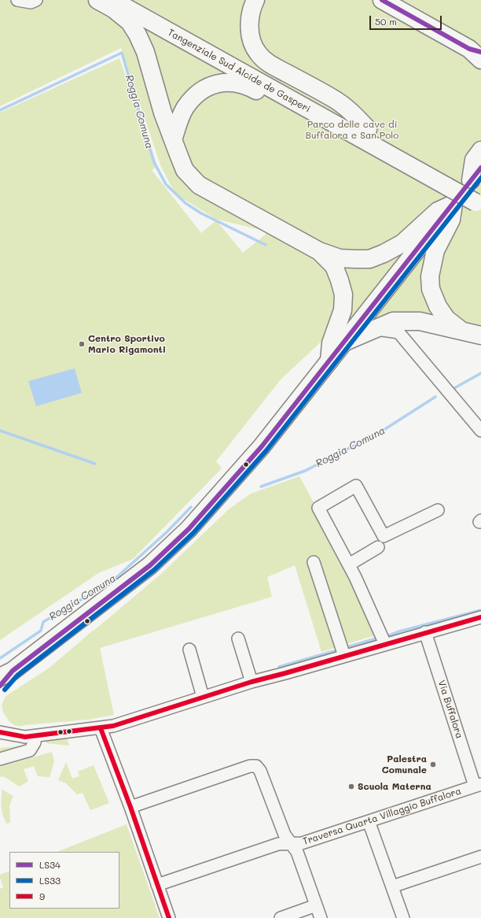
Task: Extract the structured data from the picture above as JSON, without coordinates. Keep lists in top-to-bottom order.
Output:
{
  "streets": {
    "main road": ["Tangenziale Sud Alcide de Gasperi"],
    "street": ["Via Buffalora", "Traversa Quarta Villaggio Buffalora"]
  },
  "crossings": [
    ["Via Buffalora", "Traversa Quarta Villaggio Buffalora"]
  ],
  "water": ["Roggia Comuna"],
  "parks": ["Parco delle cave di Buffalora e San Polo"],
  "places": ["Centro Sportivo Mario Rigamonti", "Palestra Comunale", "Scuola Materna"],
  "lines": ["transit line LS34", "transit line LS33", "transit line 9"],
  "legend": ["LS34", "LS33", "9"],
  "scale_bar": "50 m"
}
